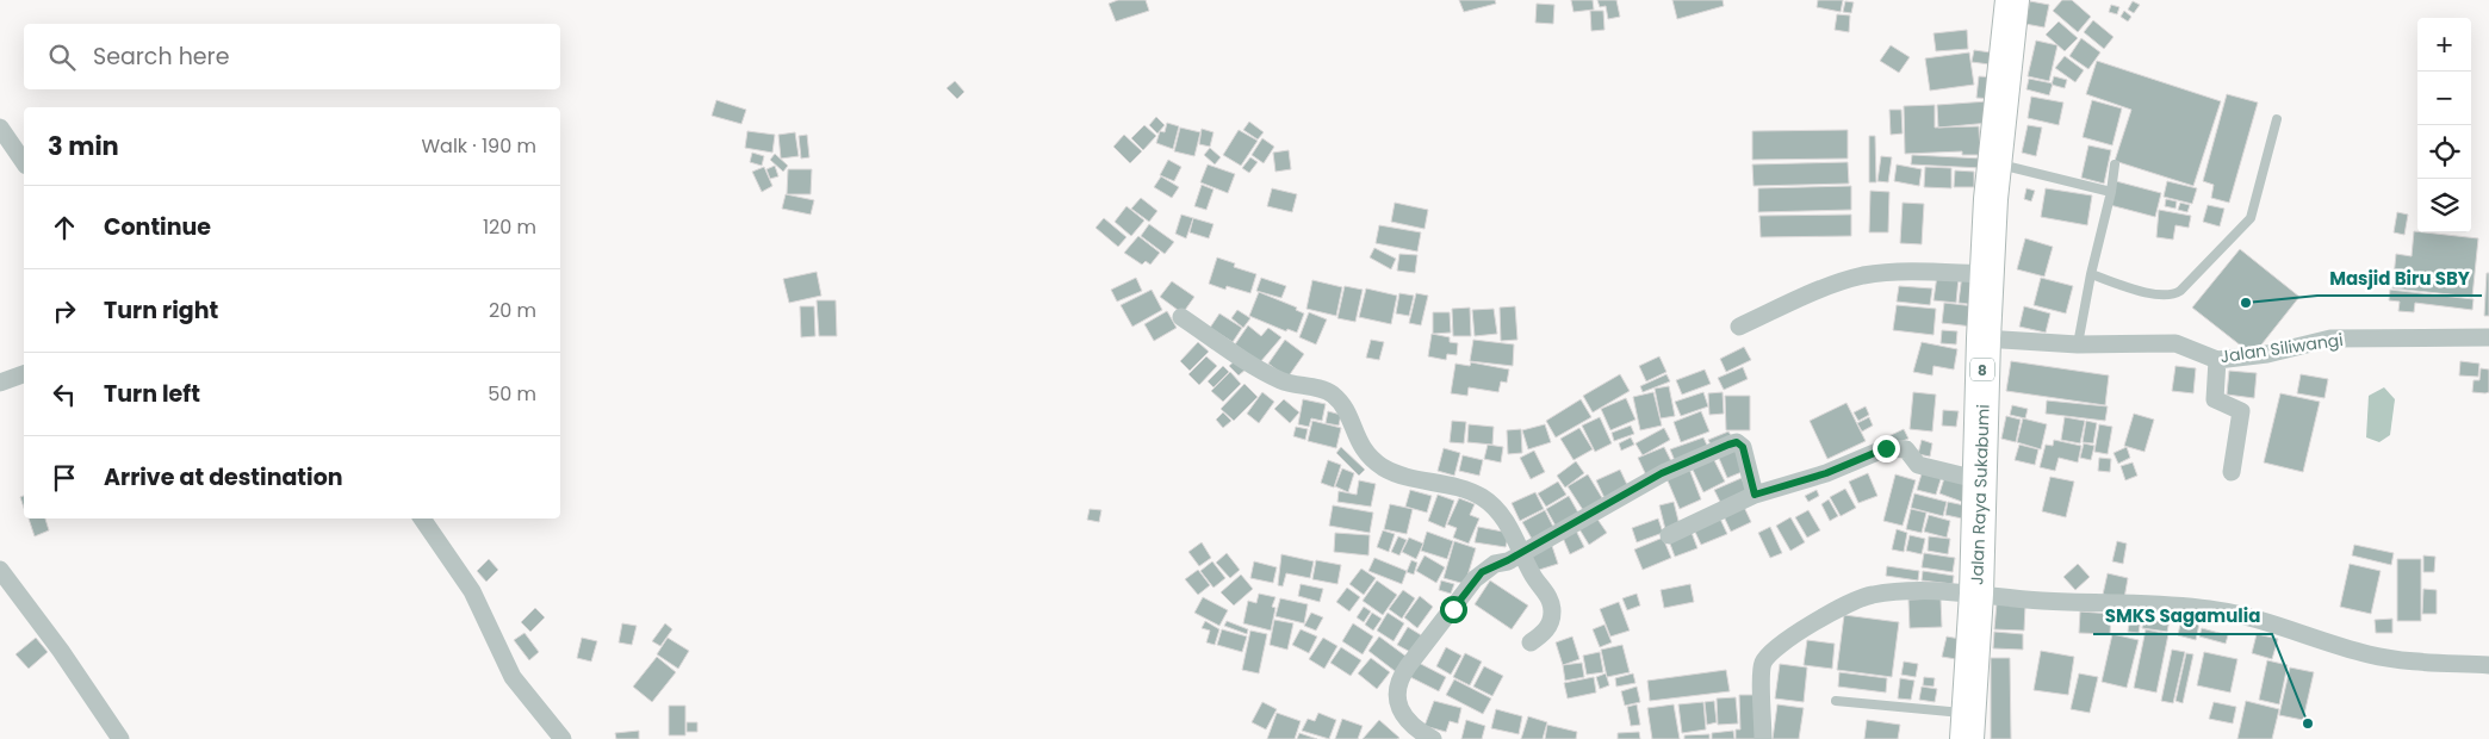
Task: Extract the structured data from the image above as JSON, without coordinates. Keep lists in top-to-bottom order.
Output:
{
  "streets": {
    "highway": ["8", "Jalan Raya Sukabumi"],
    "street": ["Jalan Siliwangi"]
  },
  "crossings": [
    ["Jalan Siliwangi", "Jalan Raya Sukabumi"]
  ],
  "places": ["Masjid Biru SBY", "SMKS Sagamulia"],
  "page": {
    "map_buttons": ["+", "−"],
    "search": "Search here",
    "heading": ["3 min", "Walk · 190 m"],
    "list": [
      ["Continue", "120 m"],
      ["Turn right", "20 m"],
      ["Turn left", "50 m"],
      "Arrive at destination"
    ]
  }
}
